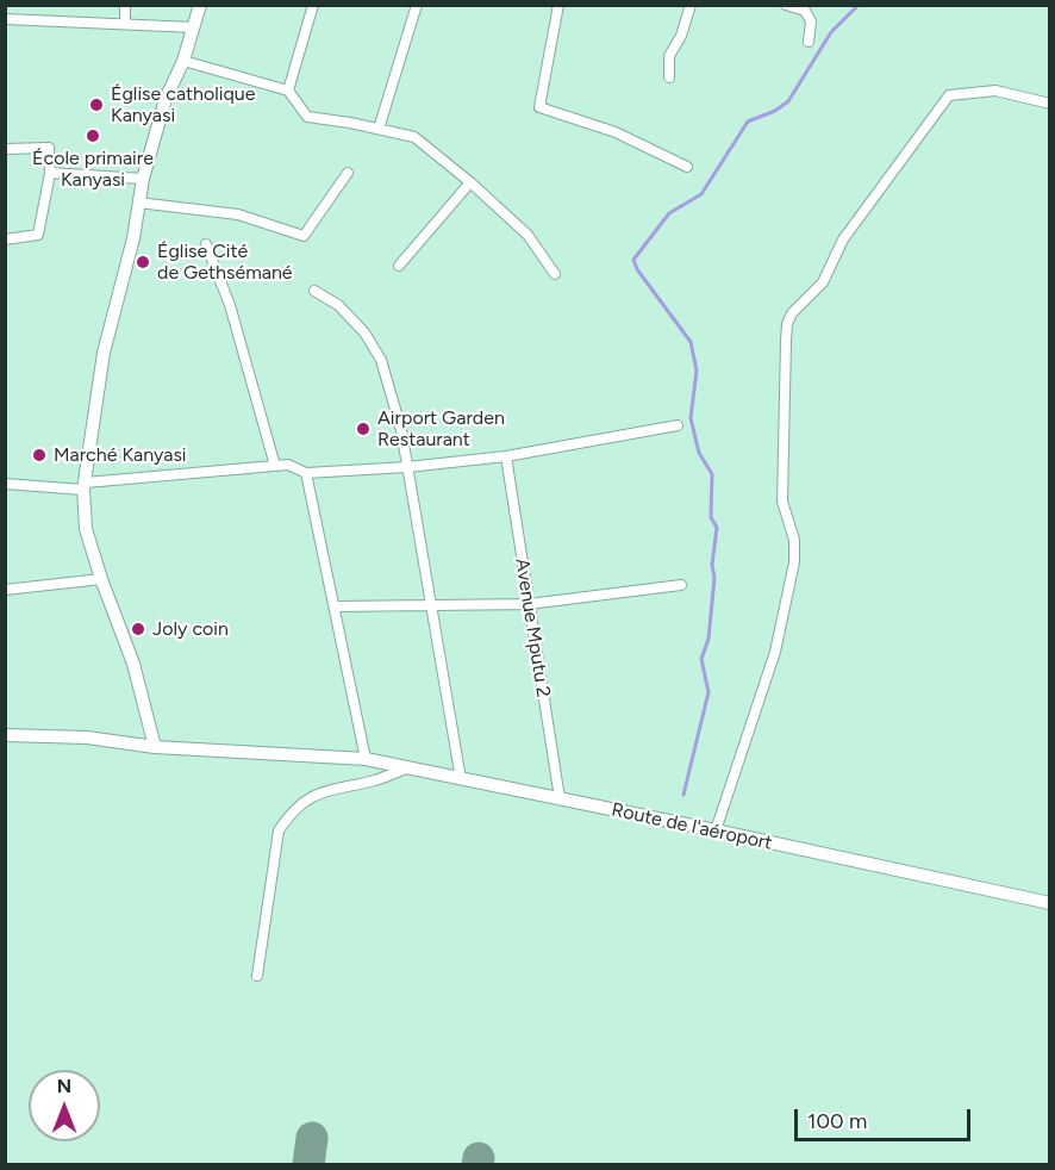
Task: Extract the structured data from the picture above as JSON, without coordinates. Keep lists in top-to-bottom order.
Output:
{
  "streets": {
    "street": ["Avenue Mputu 2", "Route de l'aéroport"]
  },
  "crossings": [
    ["Avenue Mputu 2", "Route de l'aéroport"]
  ],
  "places": [
    "Église catholique Kanyasi",
    "École primaire Kanyasi",
    "Église Cité de Gethsémané",
    "Airport Garden Restaurant",
    "Marché Kanyasi",
    "Joly coin"
  ],
  "scale_bar": "100 m",
  "north": "top"
}
